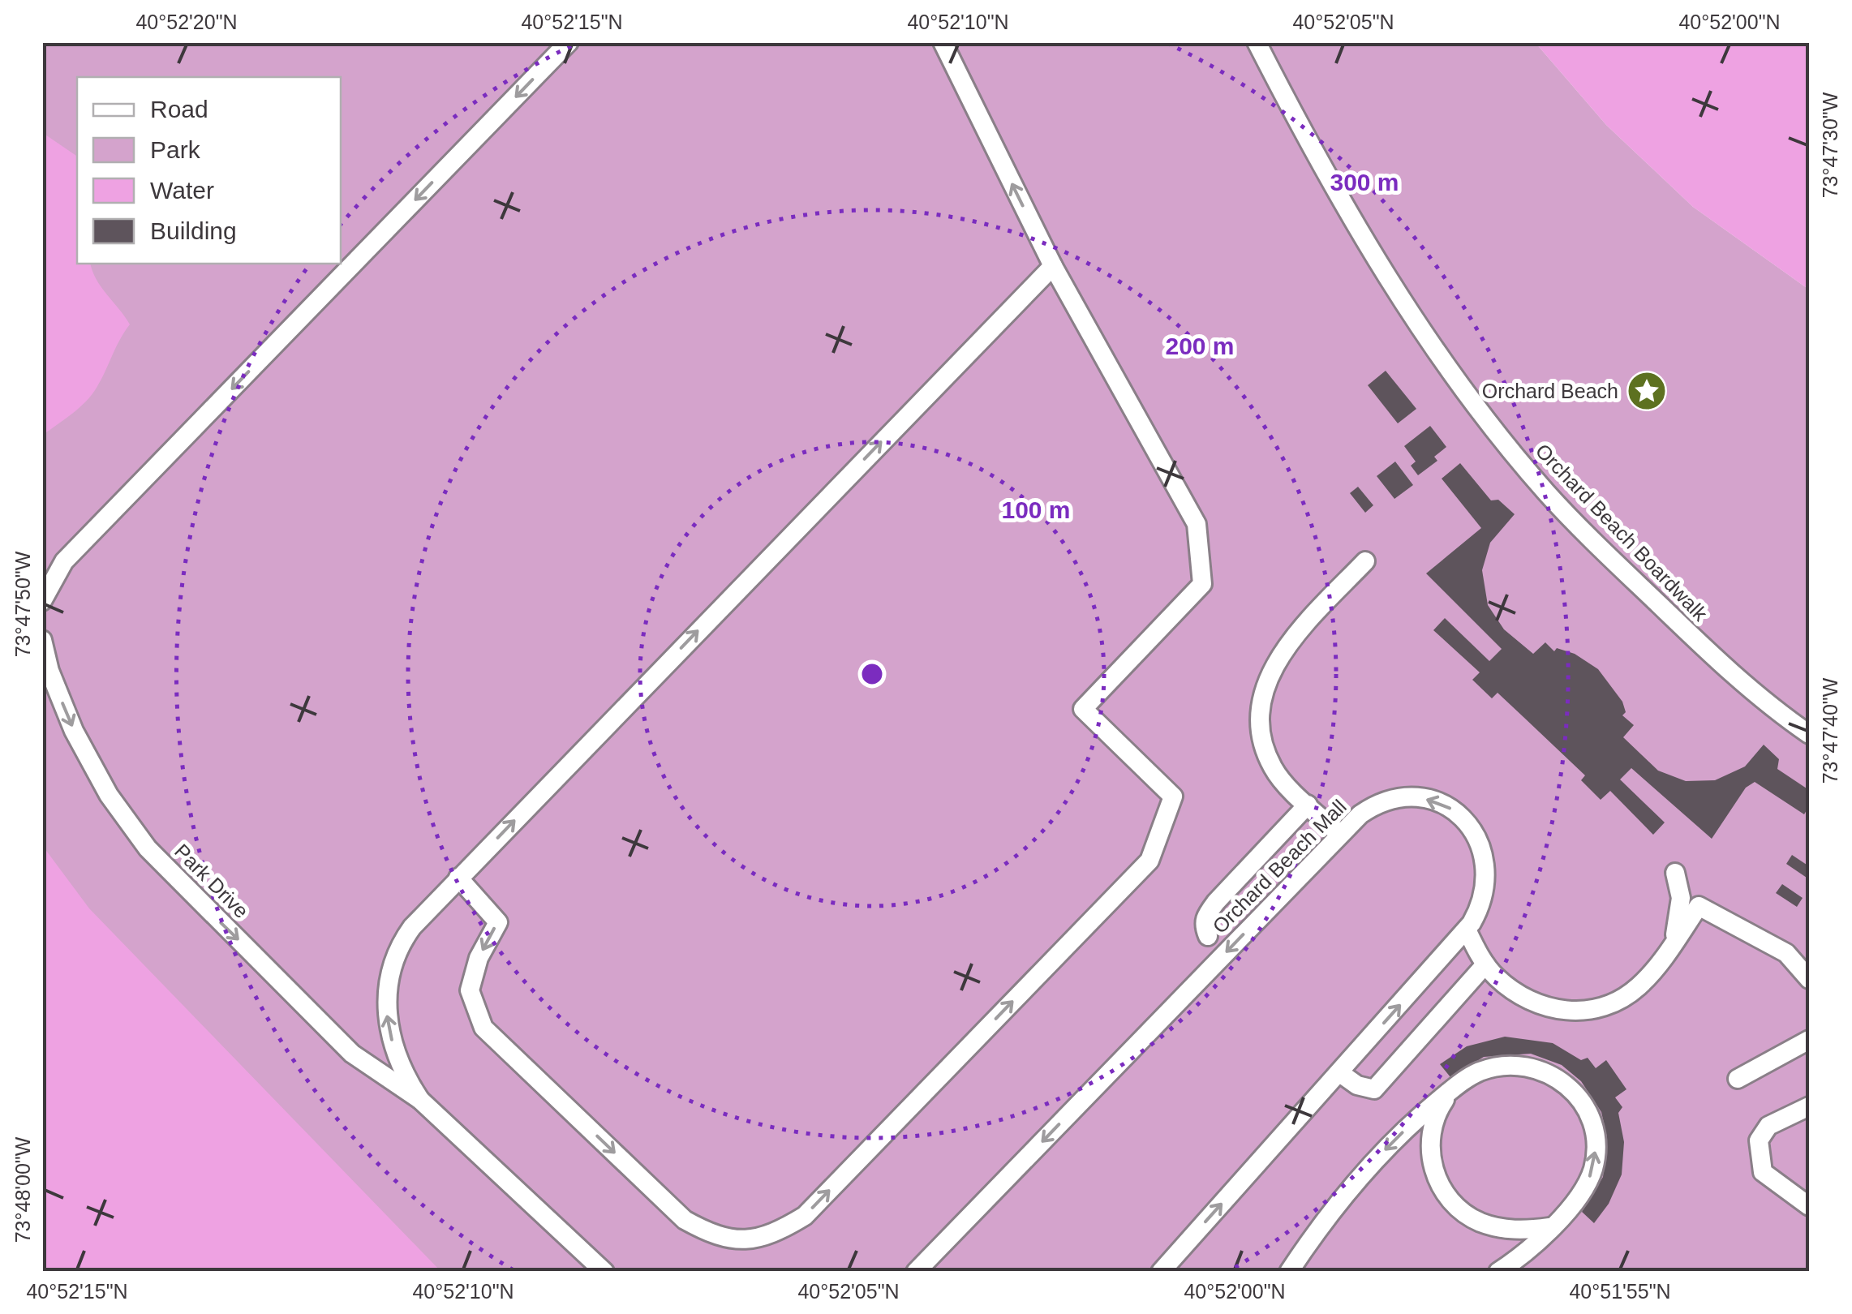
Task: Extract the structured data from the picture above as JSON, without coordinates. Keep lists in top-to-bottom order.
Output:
{
  "streets": {
    "street": ["Orchard Beach Boardwalk", "Orchard Beach Mall", "Park Drive"]
  },
  "places": {
    "place": ["Orchard Beach"]
  },
  "legend": [
    "Road",
    "Park",
    "Water",
    "Building"
  ],
  "coordinates": [
    "40°52'20\"N",
    "40°52'15\"N",
    "40°52'10\"N",
    "40°52'05\"N",
    "40°52'00\"N",
    "73°47'30\"W",
    "73°47'50\"W",
    "73°47'40\"W",
    "73°48'00\"W",
    "40°51'55\"N"
  ],
  "rings": ["300 m", "200 m", "100 m"]
}
